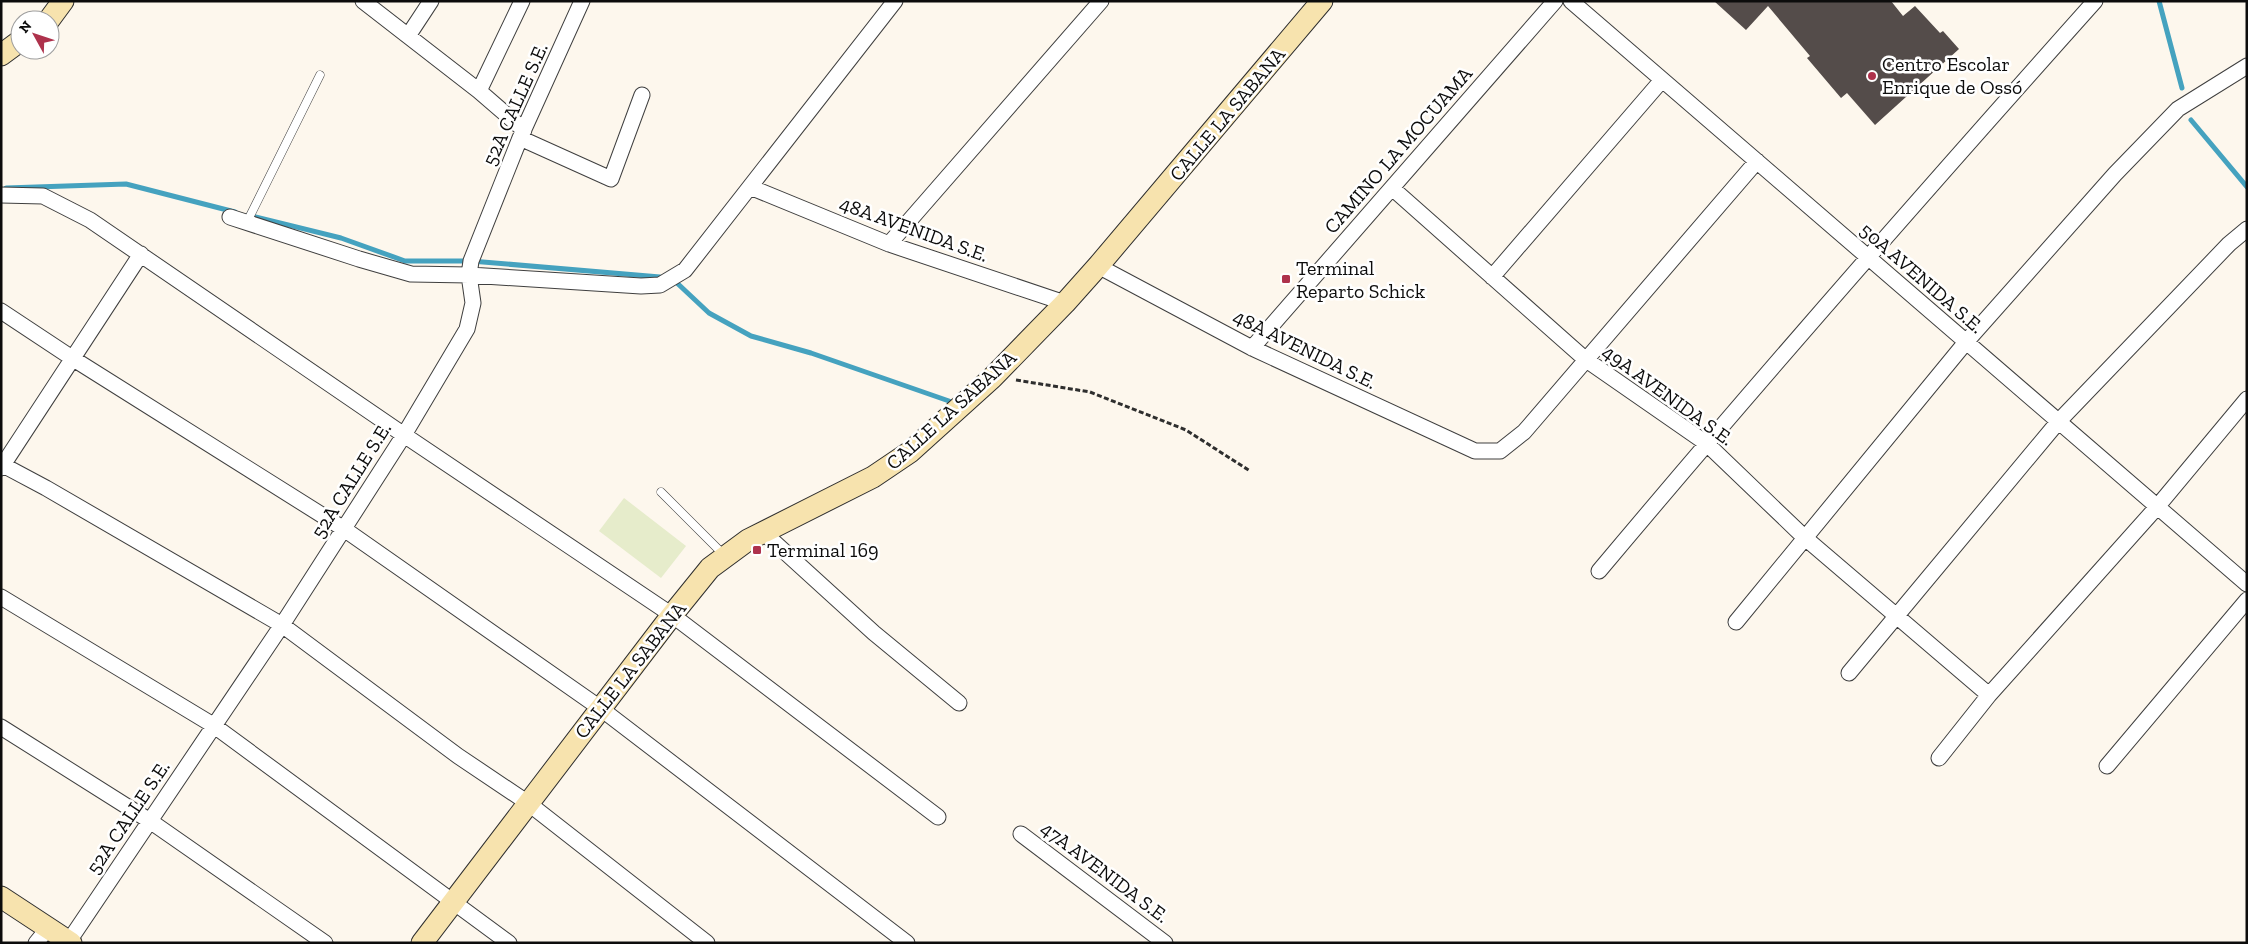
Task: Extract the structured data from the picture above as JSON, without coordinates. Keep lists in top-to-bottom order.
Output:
{
  "streets": {
    "street": [
      "52A CALLE S.E.",
      "CALLE LA SABANA",
      "CAMINO LA MOCUAMA",
      "48A AVENIDA S.E.",
      "50A AVENIDA S.E.",
      "49A AVENIDA S.E.",
      "47A AVENIDA S.E."
    ]
  },
  "crossings": [
    ["CALLE LA SABANA", "48A AVENIDA S.E."],
    ["CAMINO LA MOCUAMA", "48A AVENIDA S.E."],
    ["CAMINO LA MOCUAMA", "49A AVENIDA S.E."],
    ["48A AVENIDA S.E.", "49A AVENIDA S.E."]
  ],
  "places": {
    "other": ["Centro Escolar Enrique de Ossó"],
    "transit": ["Terminal Reparto Schick", "Terminal 169"]
  },
  "north": "top left"
}
